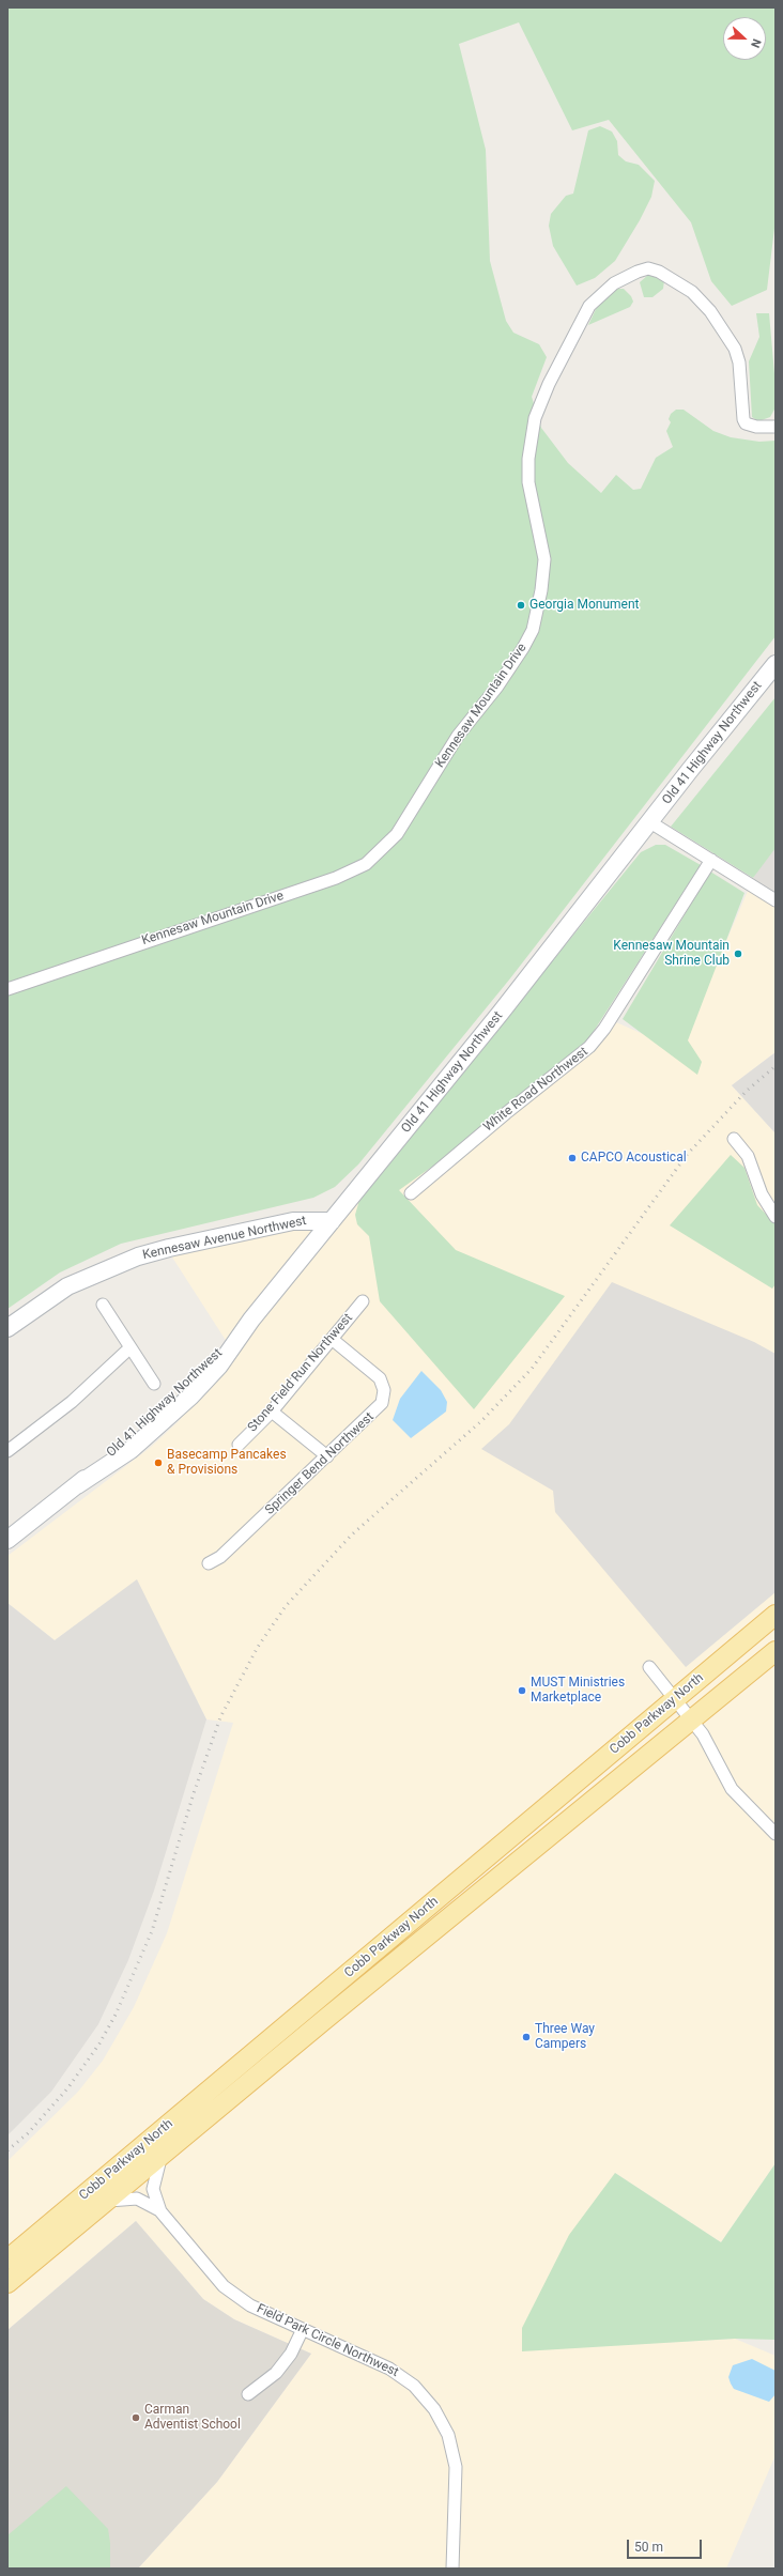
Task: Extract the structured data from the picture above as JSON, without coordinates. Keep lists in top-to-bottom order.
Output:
{
  "streets": {
    "main road": ["Cobb Parkway North"],
    "street": [
      "Kennesaw Mountain Drive",
      "Old 41 Highway Northwest",
      "White Road Northwest",
      "Kennesaw Avenue Northwest",
      "Stone Field Run Northwest",
      "Springer Bend Northwest",
      "Field Park Circle Northwest"
    ]
  },
  "crossings": [
    ["Old 41 Highway Northwest", "Kennesaw Avenue Northwest"],
    ["Stone Field Run Northwest", "Springer Bend Northwest"],
    ["Cobb Parkway North", "Field Park Circle Northwest"]
  ],
  "places": [
    "Georgia Monument",
    "Kennesaw Mountain Shrine Club",
    "CAPCO Acoustical",
    "Basecamp Pancakes & Provisions",
    "MUST Ministries Marketplace",
    "Three Way Campers",
    "Carman Adventist School"
  ],
  "scale_bar": "50 m",
  "north": "right"
}
